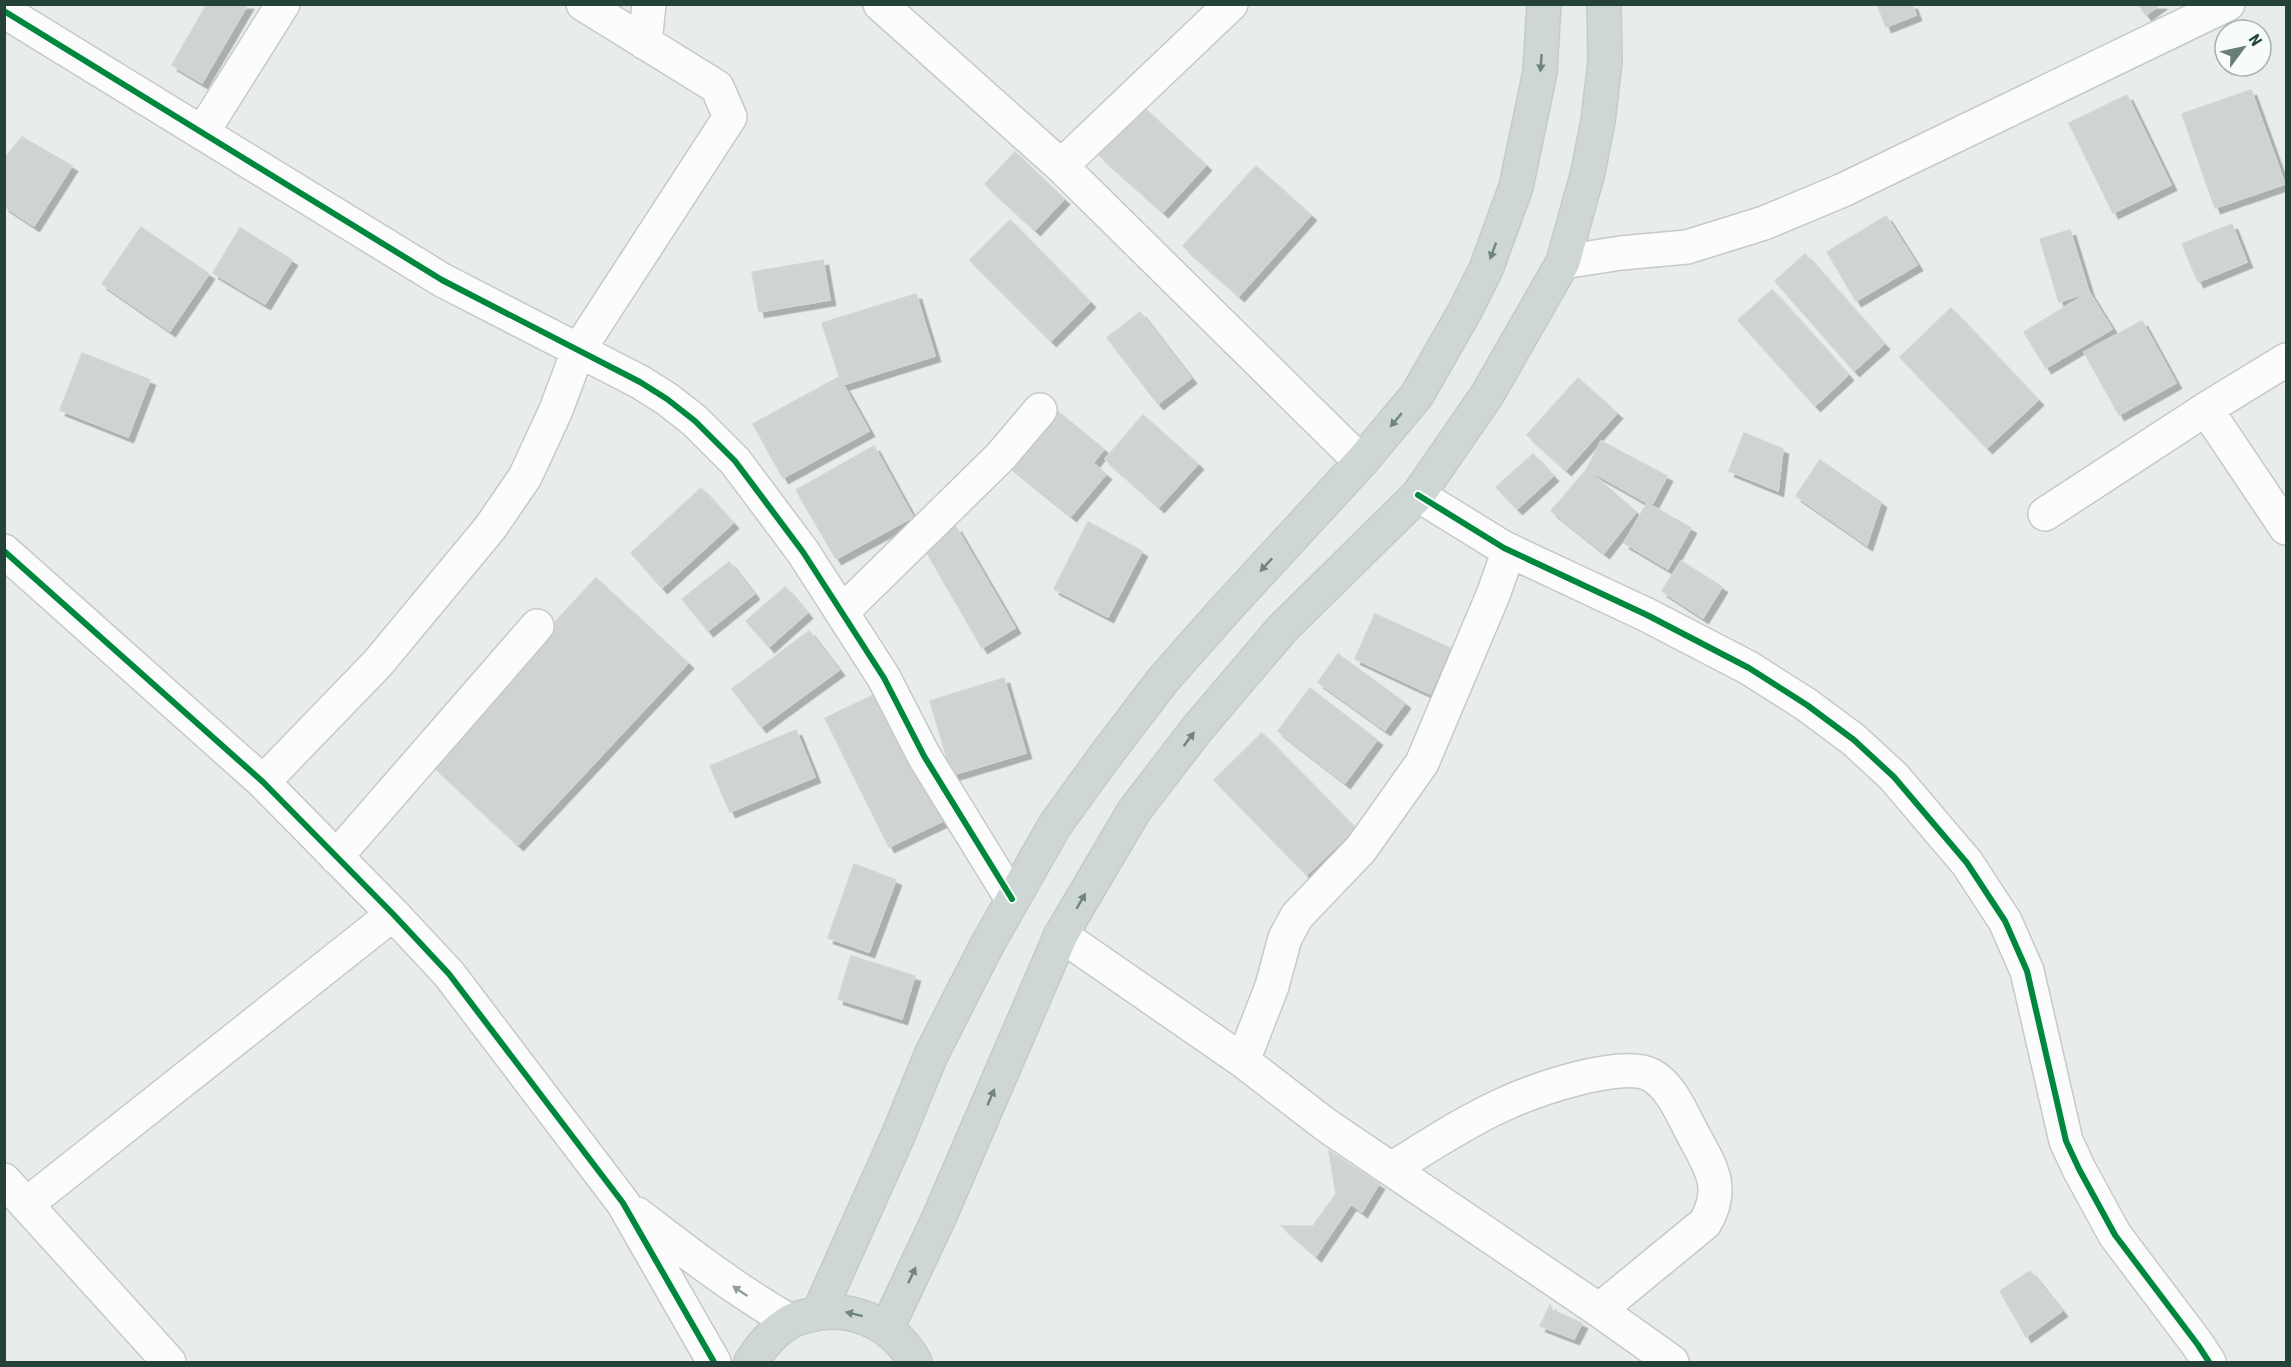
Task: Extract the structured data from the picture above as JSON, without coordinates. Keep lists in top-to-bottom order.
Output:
{
  "north": "top right"
}
